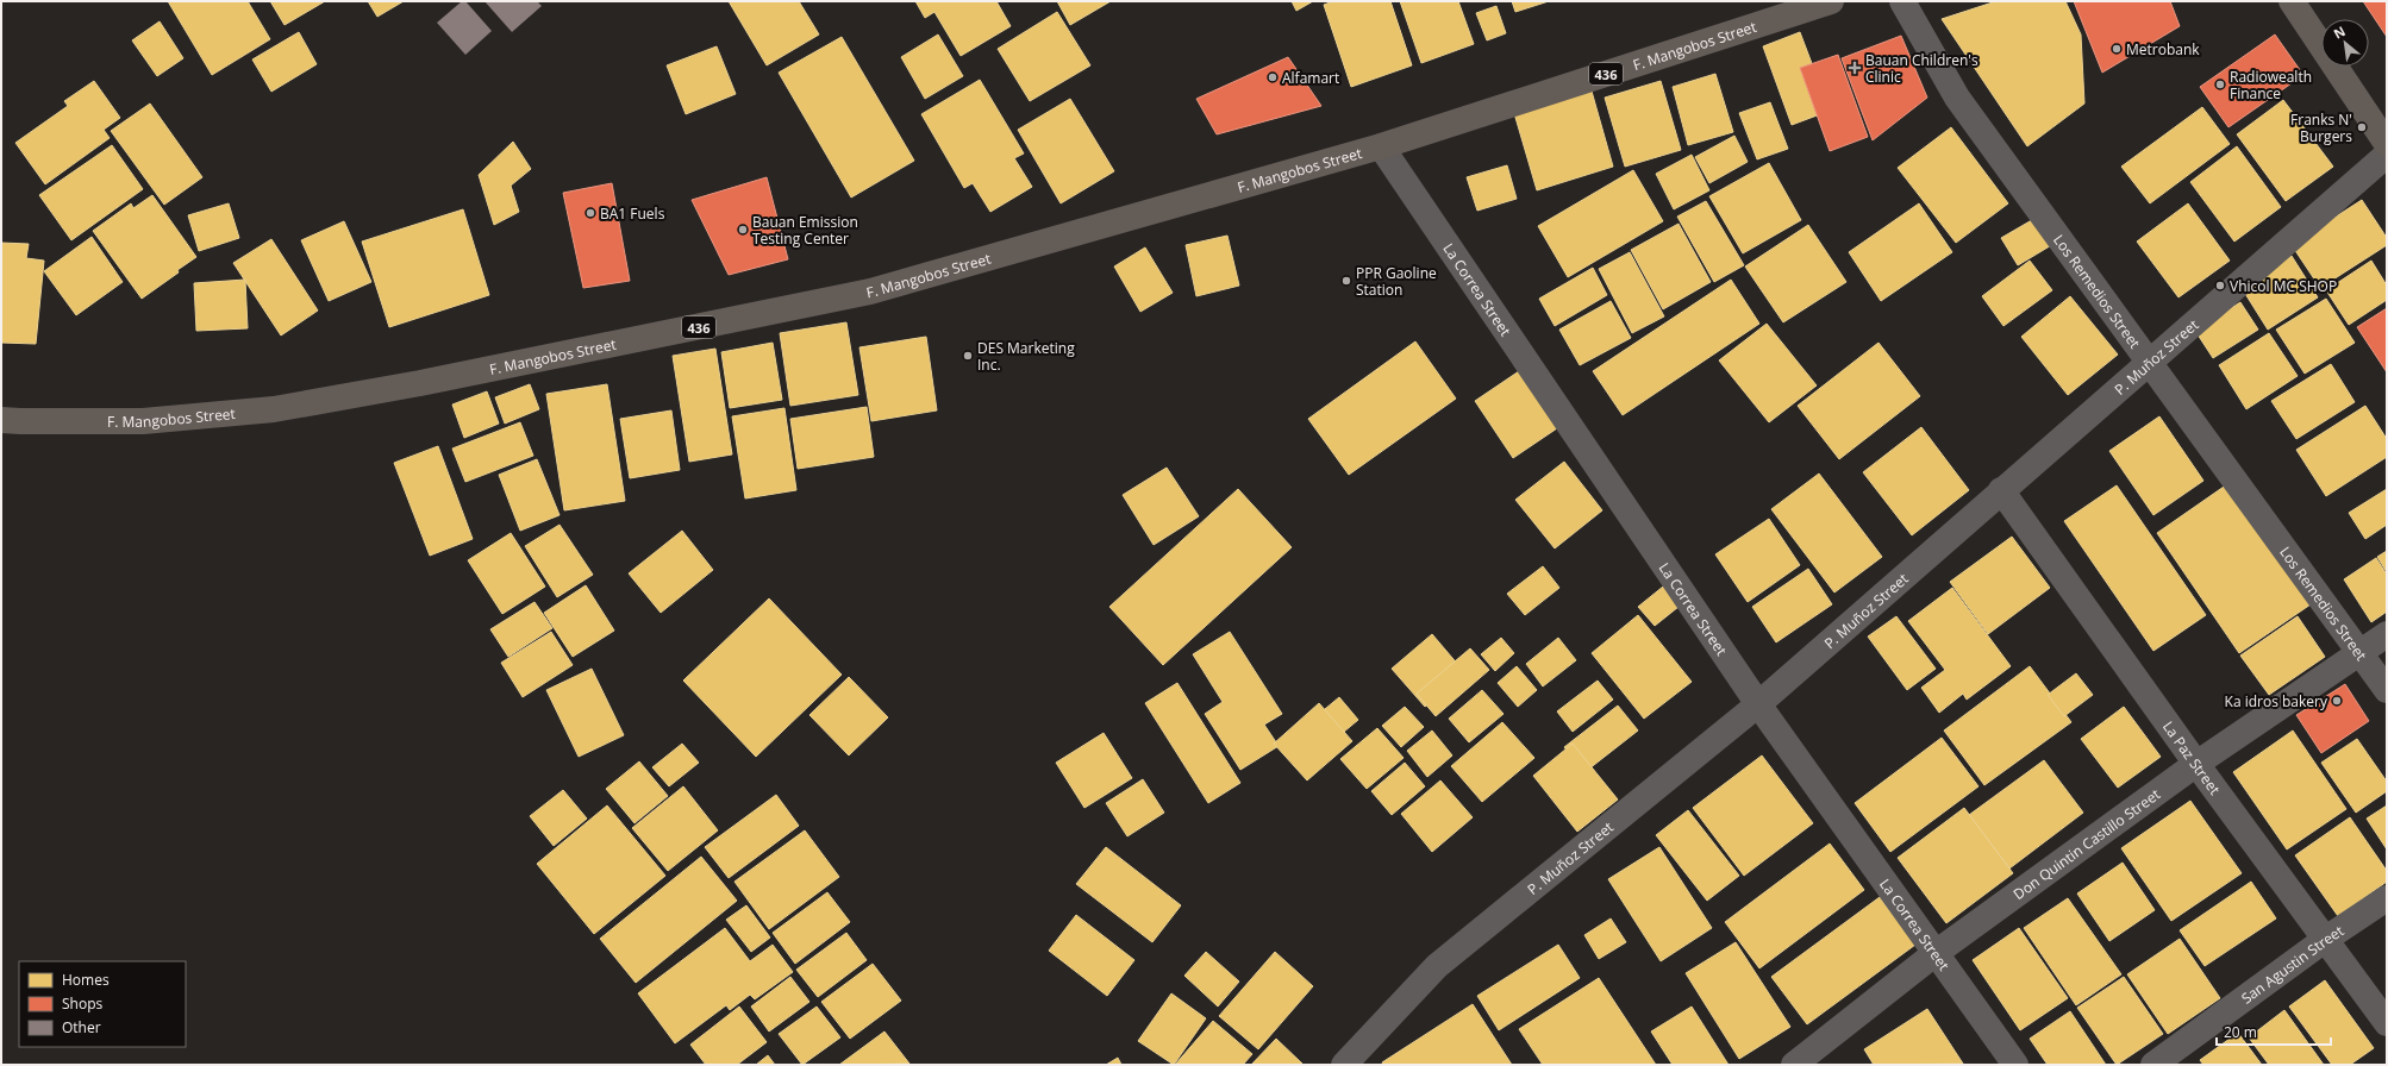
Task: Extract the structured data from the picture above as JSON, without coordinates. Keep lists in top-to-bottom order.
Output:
{
  "streets": {
    "main road": ["F. Mangobos Street", "436"],
    "street": [
      "La Correa Street",
      "Los Remedios Street",
      "P. Muñoz Street",
      "La Paz Street",
      "Don Quintin Castillo Street",
      "San Agustin Street"
    ]
  },
  "crossings": [
    ["F. Mangobos Street", "La Correa Street"],
    ["La Correa Street", "P. Muñoz Street"],
    ["La Correa Street", "Don Quintin Castillo Street"],
    ["Los Remedios Street", "P. Muñoz Street"],
    ["Los Remedios Street", "Don Quintin Castillo Street"],
    ["P. Muñoz Street", "La Paz Street"],
    ["La Paz Street", "Don Quintin Castillo Street"],
    ["La Paz Street", "San Agustin Street"]
  ],
  "places": {
    "other": [
      "Metrobank",
      "Alfamart",
      "Radiowealth Finance",
      "Franks N' Burgers",
      "BA1 Fuels",
      "Bauan Emission Testing Center",
      "PPR Gaoline Station",
      "Vhicol MC SHOP",
      "DES Marketing Inc.",
      "Ka idros bakery"
    ],
    "health": ["Bauan Children's Clinic"]
  },
  "legend": ["Homes", "Shops", "Other"],
  "scale_bar": "20 m",
  "north": "top left"
}
